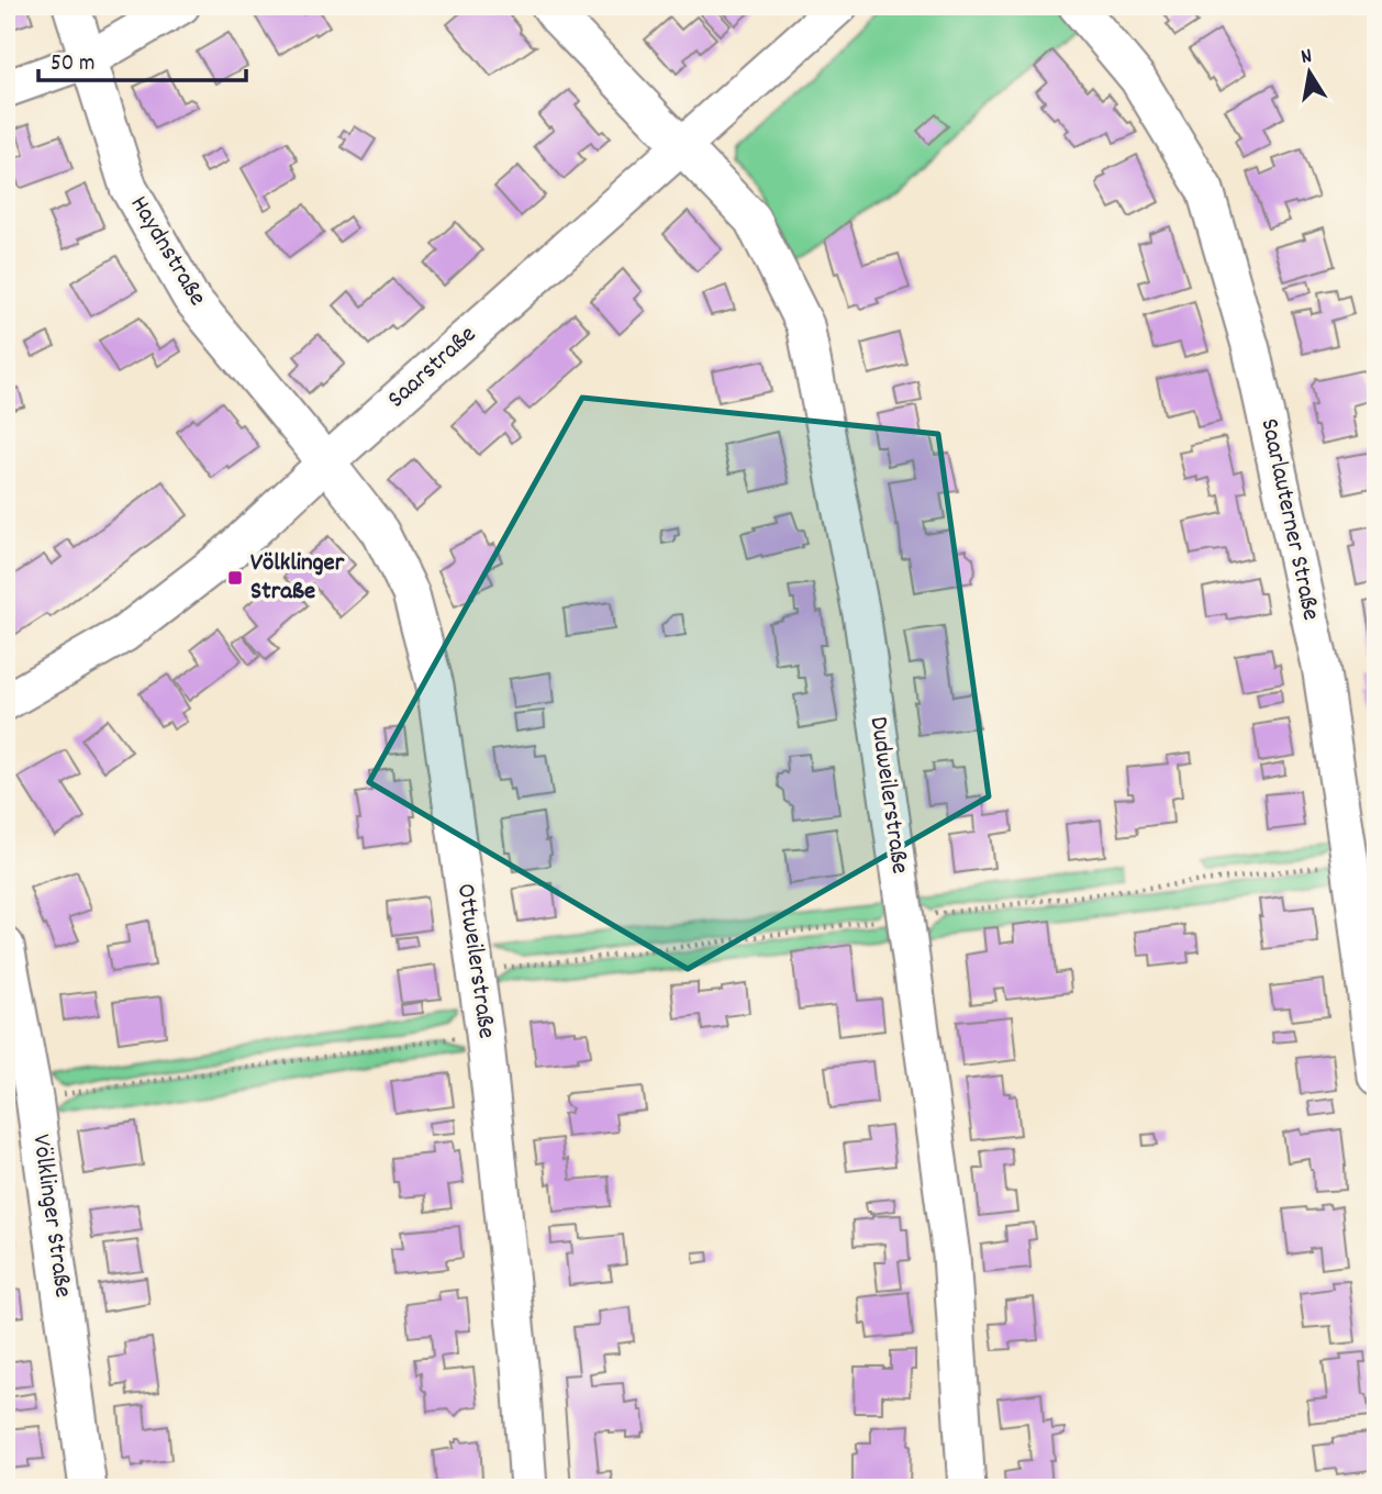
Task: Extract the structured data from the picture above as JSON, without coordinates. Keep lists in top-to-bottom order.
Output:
{
  "streets": {
    "street": [
      "Haydnstraße",
      "Saarstraße",
      "Saarlauterner Straße",
      "Dudweilerstraße",
      "Ottweilerstraße",
      "Völklinger Straße"
    ]
  },
  "crossings": [
    ["Haydnstraße", "Saarstraße"],
    ["Haydnstraße", "Ottweilerstraße"],
    ["Saarstraße", "Dudweilerstraße"],
    ["Saarstraße", "Ottweilerstraße"]
  ],
  "places": {
    "transit": ["Völklinger Straße"]
  },
  "scale_bar": "50 m",
  "north": "top"
}
